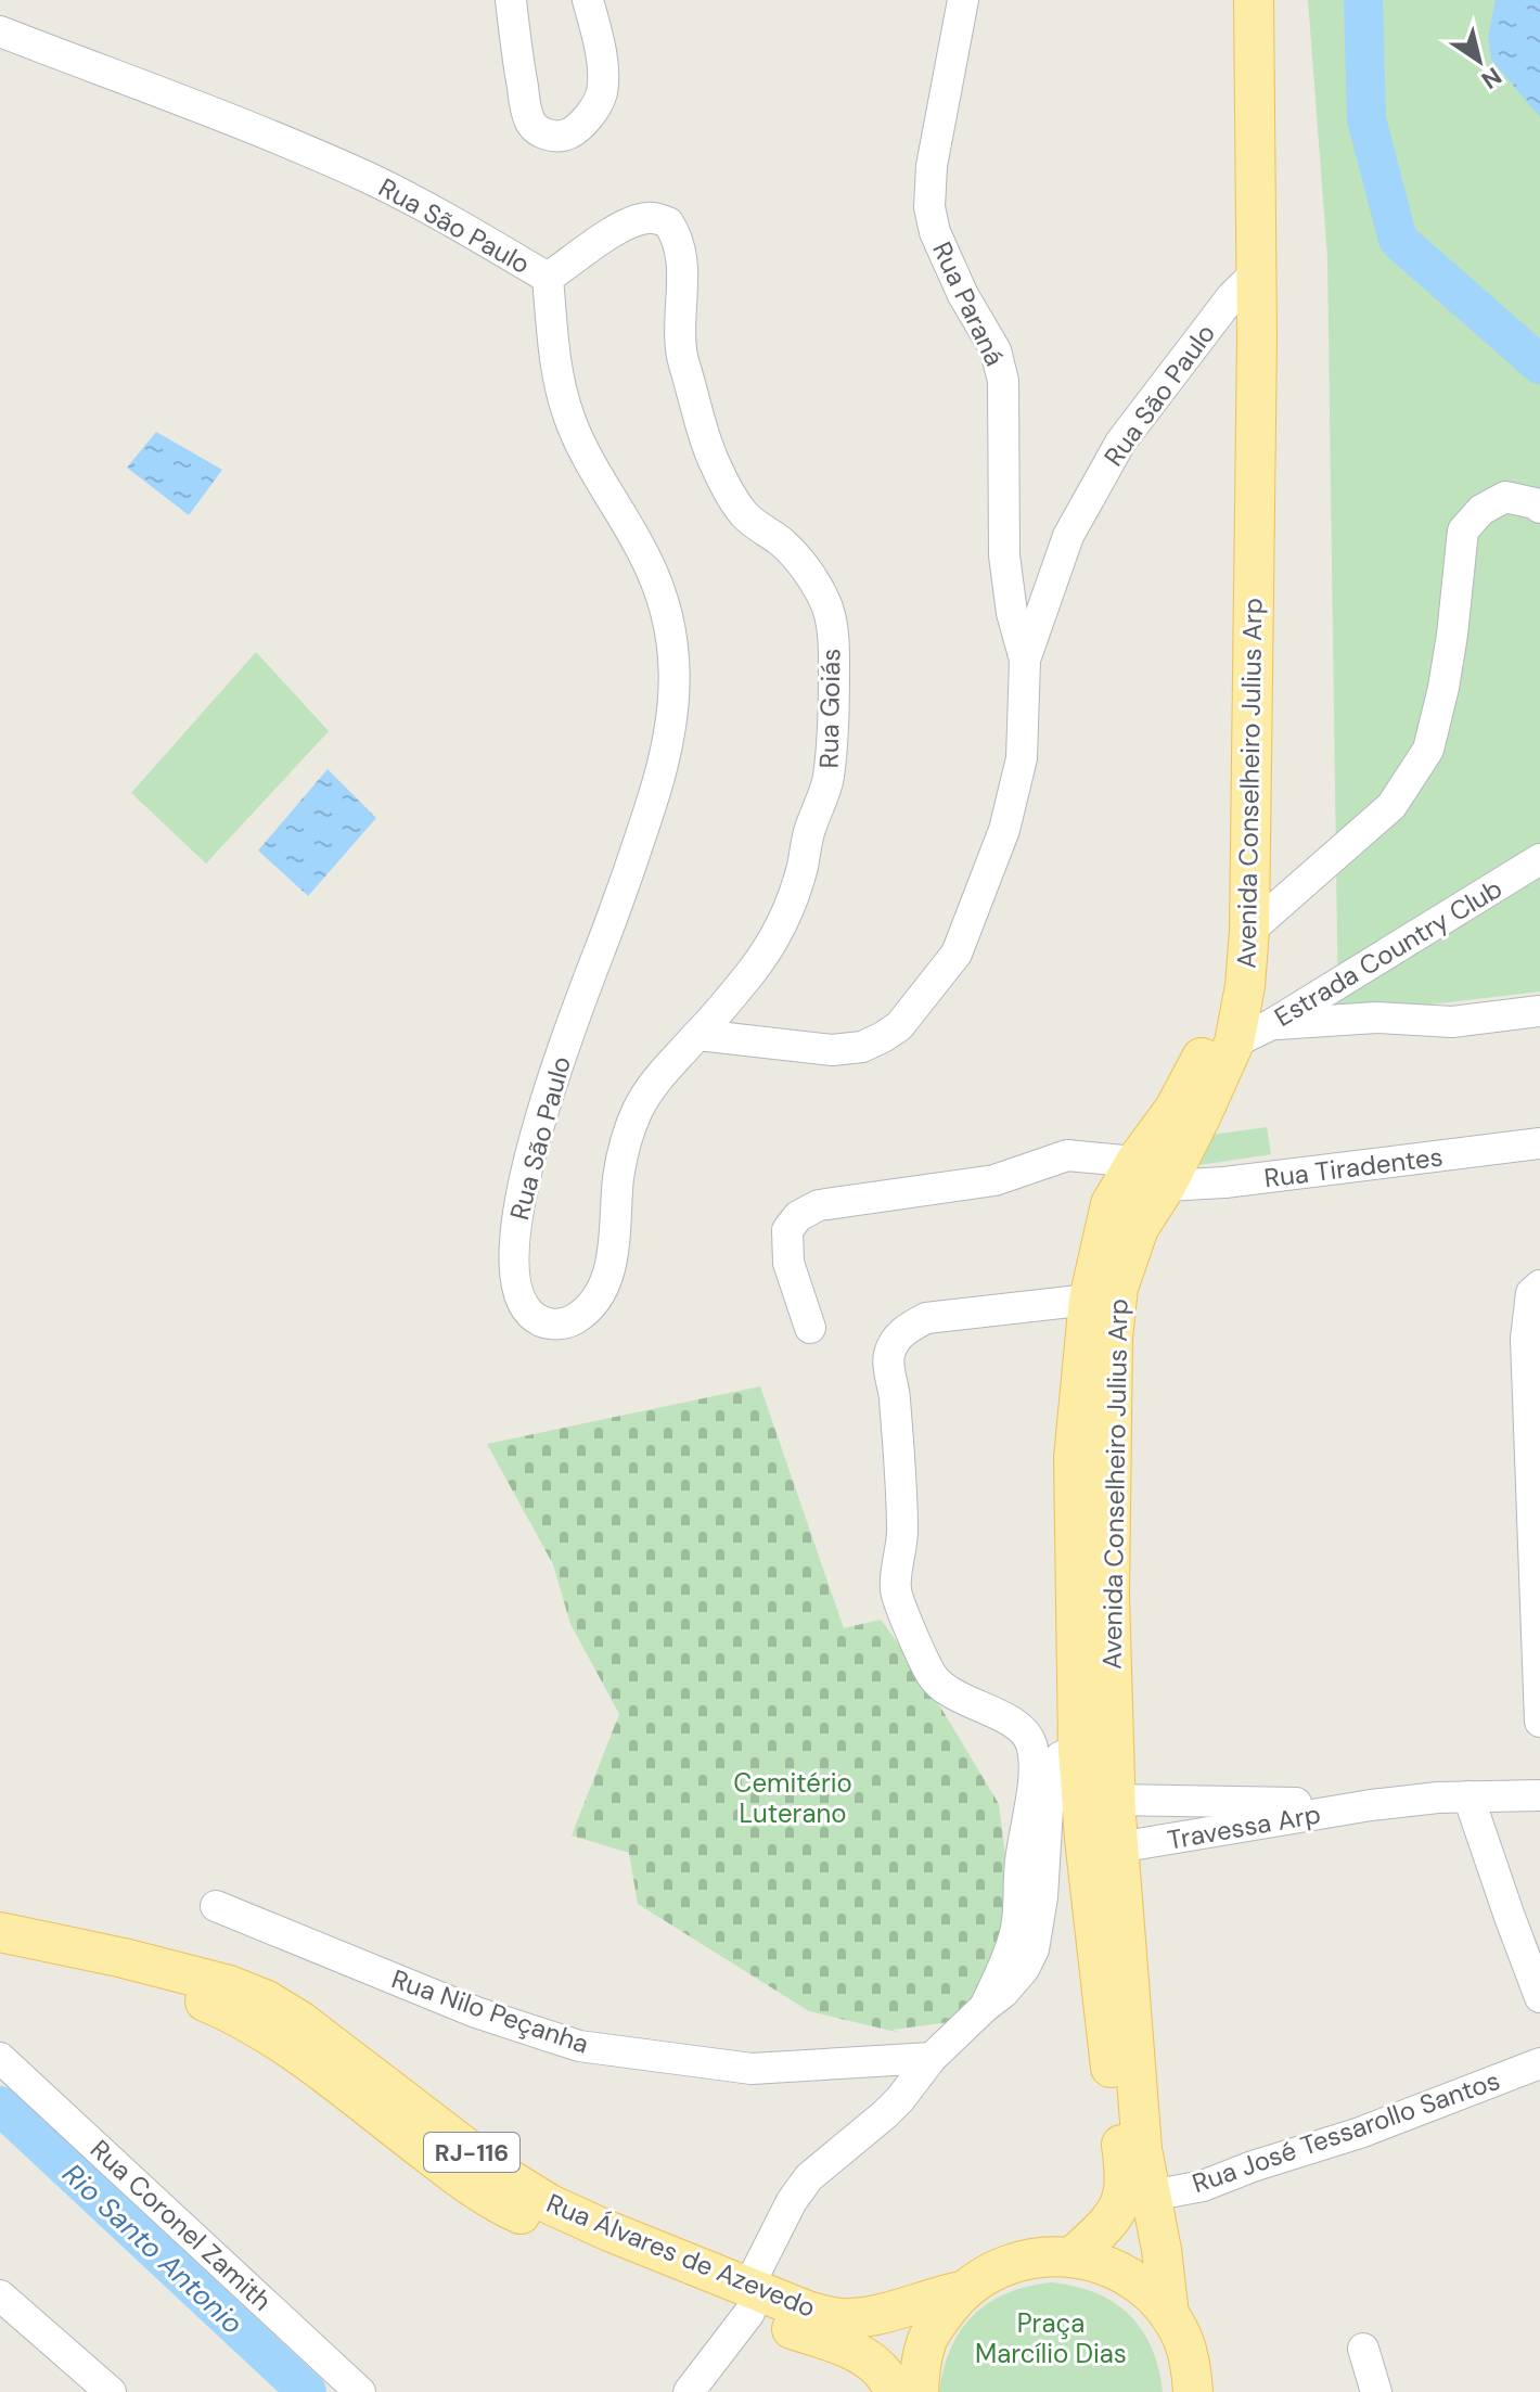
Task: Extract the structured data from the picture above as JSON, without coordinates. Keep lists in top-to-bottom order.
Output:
{
  "streets": {
    "main road": ["Avenida Conselheiro Julius Arp", "RJ-116", "Rua Álvares de Azevedo"],
    "street": [
      "Rua São Paulo",
      "Rua Paraná",
      "Rua Goiás",
      "Estrada Country Club",
      "Rua Tiradentes",
      "Travessa Arp",
      "Rua Nilo Peçanha",
      "Rua José Tessarollo Santos",
      "Rua Coronel Zamith"
    ]
  },
  "crossings": [
    ["Rua São Paulo", "Rua Paraná"],
    ["Rua São Paulo", "Rua Goiás"],
    ["Rua São Paulo", "Avenida Conselheiro Julius Arp"],
    ["Avenida Conselheiro Julius Arp", "Estrada Country Club"],
    ["Avenida Conselheiro Julius Arp", "Rua Tiradentes"],
    ["Avenida Conselheiro Julius Arp", "Travessa Arp"],
    ["Avenida Conselheiro Julius Arp", "Rua José Tessarollo Santos"],
    ["Avenida Conselheiro Julius Arp", "RJ-116"],
    ["RJ-116", "Rua Álvares de Azevedo"]
  ],
  "water": ["Rio Santo Antonio"],
  "parks": ["Cemitério Luterano", "Praça Marcílio Dias"],
  "north": "bottom right"
}
